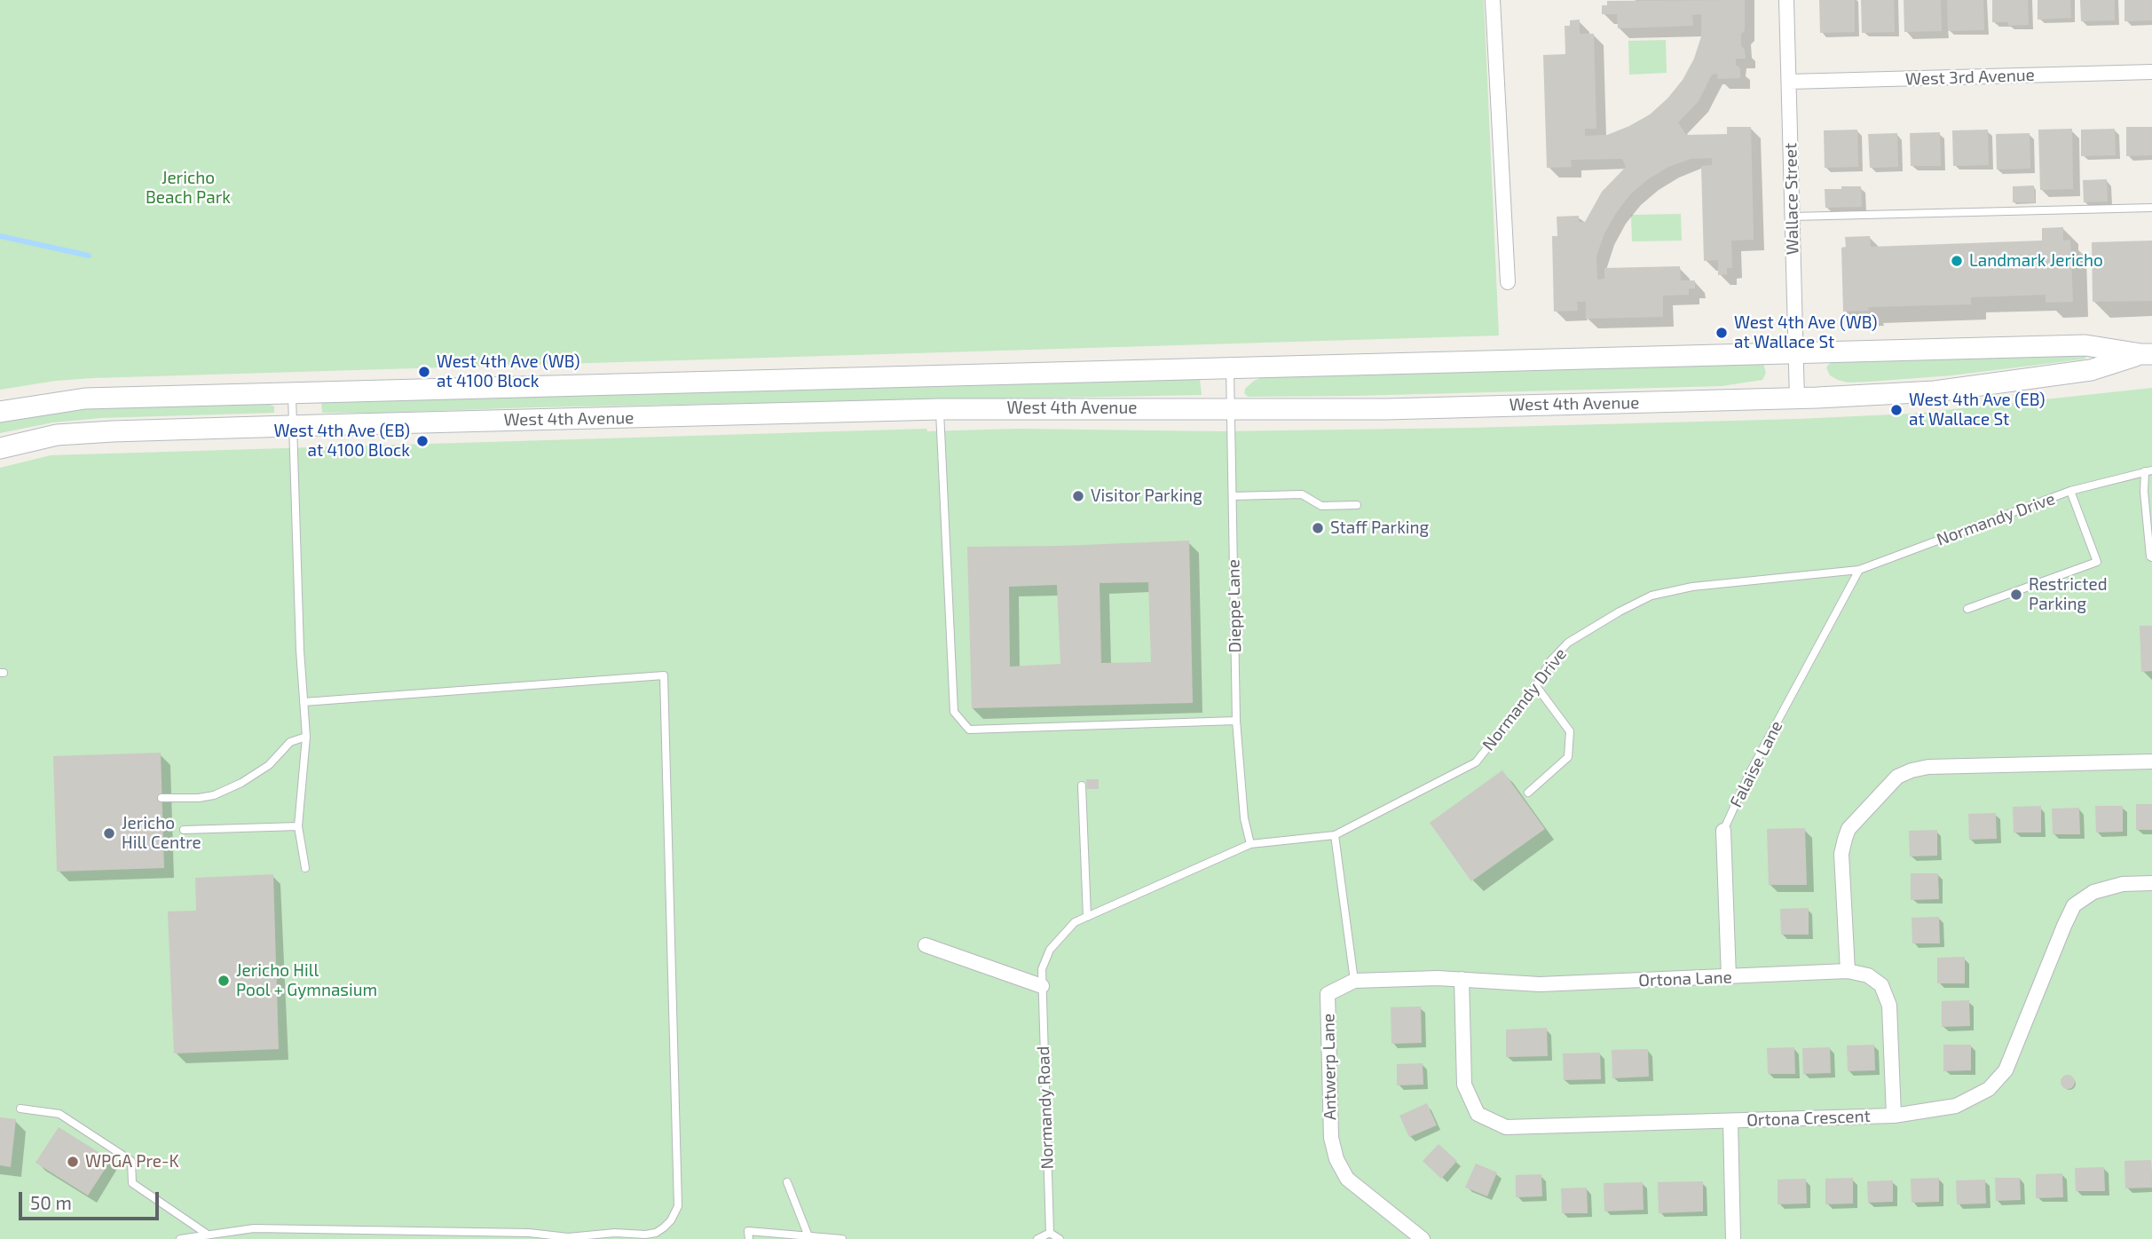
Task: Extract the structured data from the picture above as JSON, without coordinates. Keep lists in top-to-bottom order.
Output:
{
  "streets": {
    "main road": ["West 4th Avenue"],
    "street": [
      "West 3rd Avenue",
      "Wallace Street",
      "Falaise Lane",
      "Ortona Lane",
      "Antwerp Lane",
      "Ortona Crescent"
    ],
    "lane": ["Normandy Drive", "Dieppe Lane", "Normandy Road"]
  },
  "crossings": [
    ["West 3rd Avenue", "Wallace Street"],
    ["Wallace Street", "West 4th Avenue"],
    ["West 4th Avenue", "Dieppe Lane"],
    ["Normandy Drive", "Dieppe Lane"],
    ["Normandy Drive", "Falaise Lane"],
    ["Normandy Drive", "Normandy Road"],
    ["Falaise Lane", "Ortona Lane"],
    ["Ortona Lane", "Antwerp Lane"],
    ["Ortona Lane", "Ortona Crescent"]
  ],
  "parks": ["Jericho Beach Park"],
  "places": [
    "Landmark Jericho",
    "West 4th Ave (WB) at Wallace St",
    "West 4th Ave (WB) at 4100 Block",
    "West 4th Ave (EB) at Wallace St",
    "West 4th Ave (EB) at 4100 Block",
    "Visitor Parking",
    "Staff Parking",
    "Restricted Parking",
    "Jericho Hill Centre",
    "Jericho Hill Pool + Gymnasium",
    "WPGA Pre-K"
  ],
  "scale_bar": "50 m"
}
